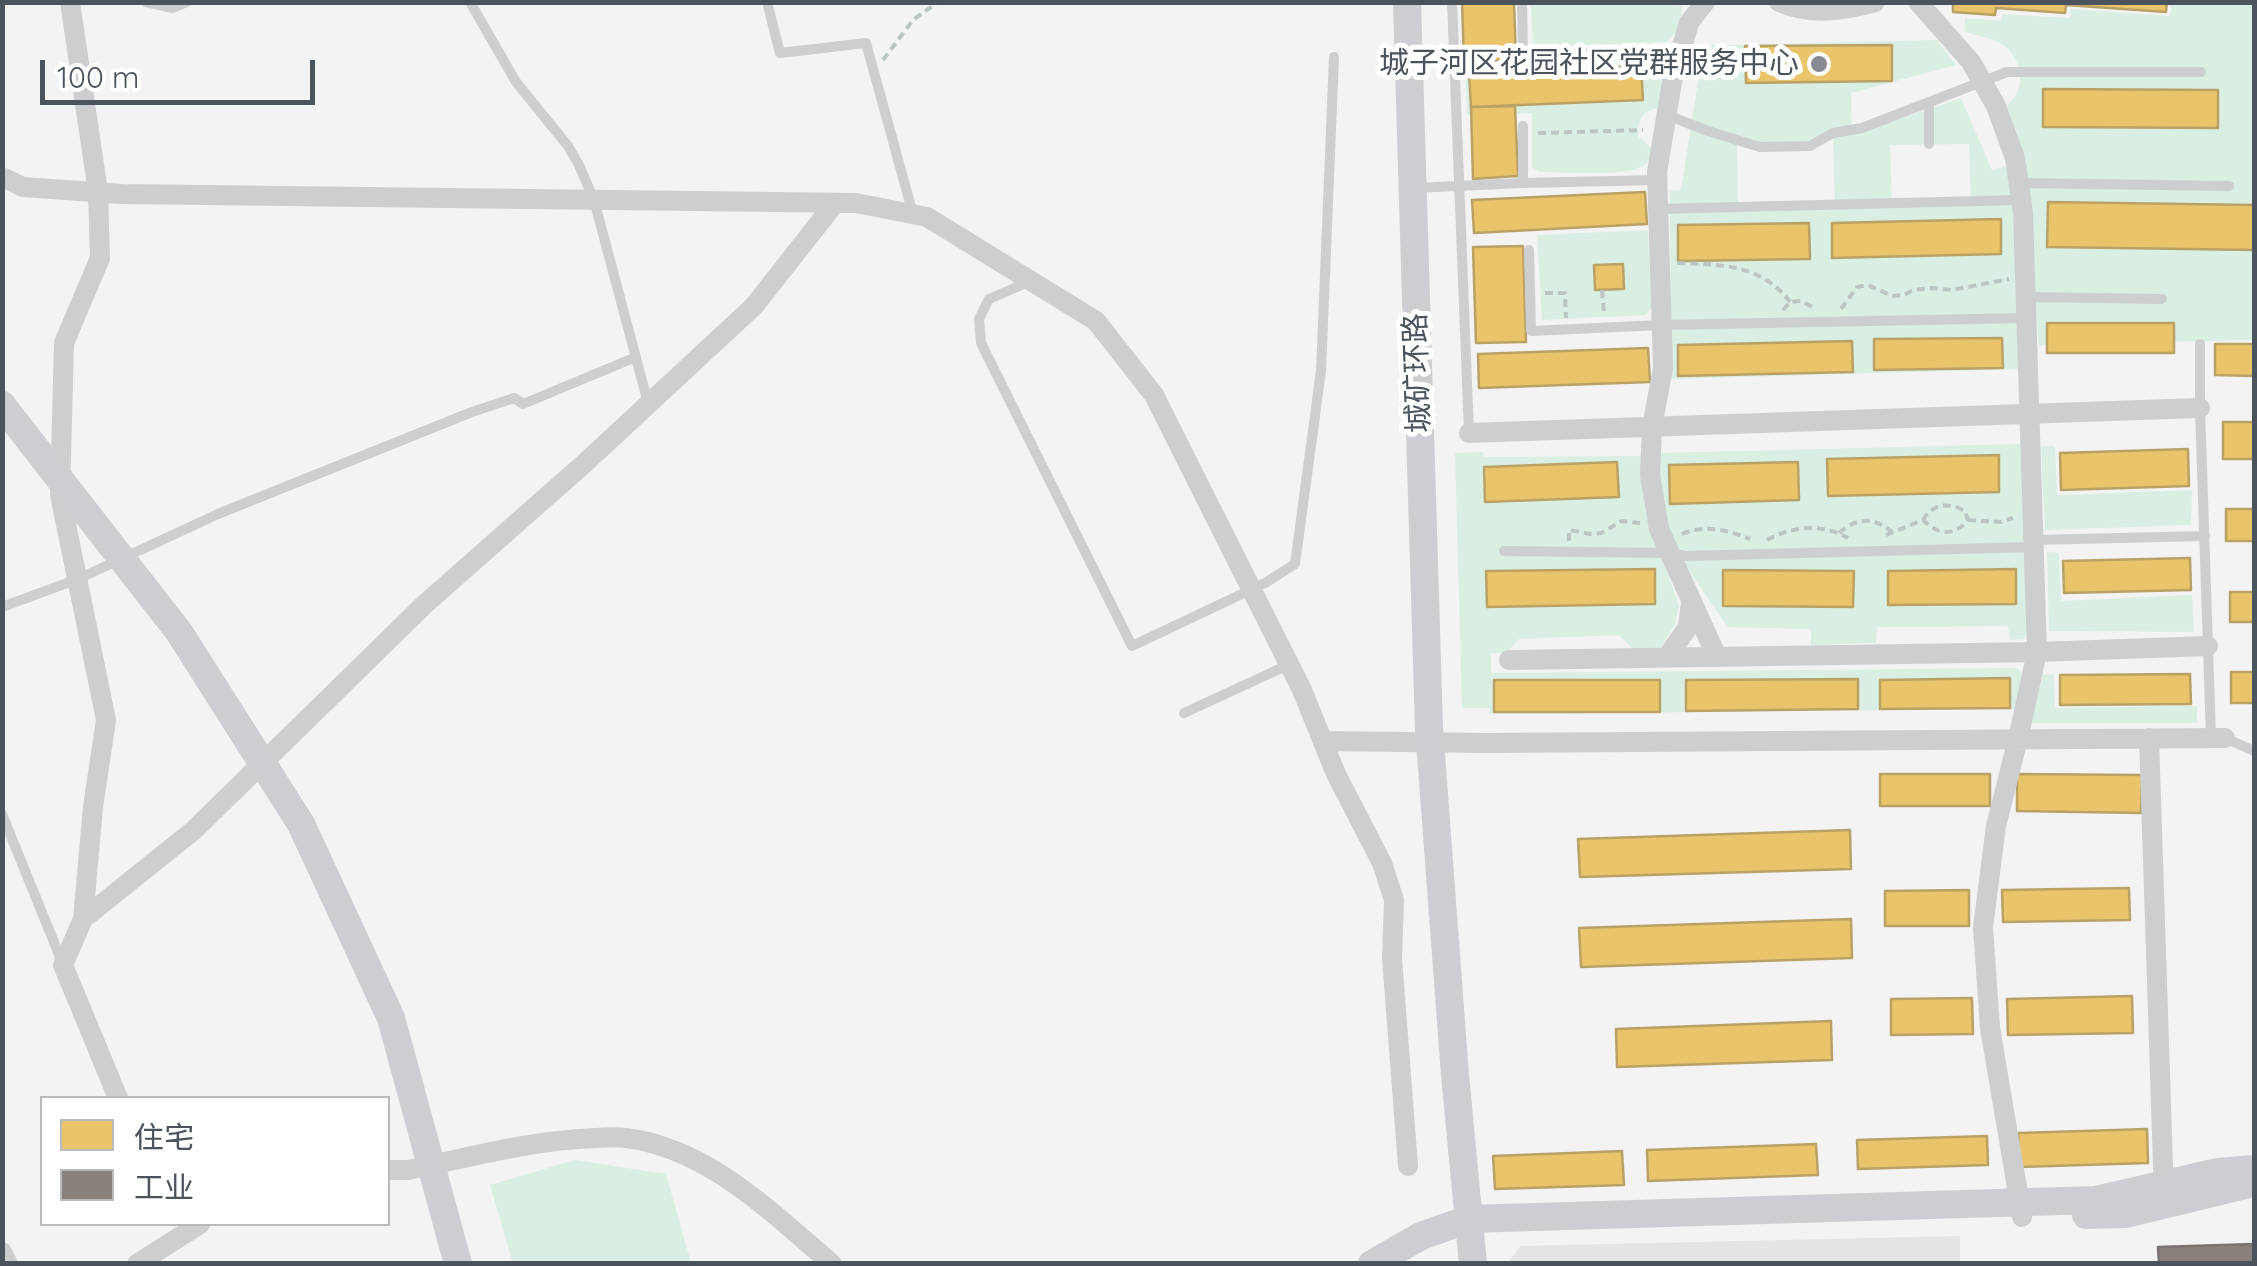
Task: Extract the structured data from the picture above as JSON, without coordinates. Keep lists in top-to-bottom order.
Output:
{
  "streets": {
    "street": ["城矿环路"]
  },
  "places": ["城子河区花园社区党群服务中心"],
  "legend": ["住宅", "工业"],
  "scale_bar": "100 m"
}
